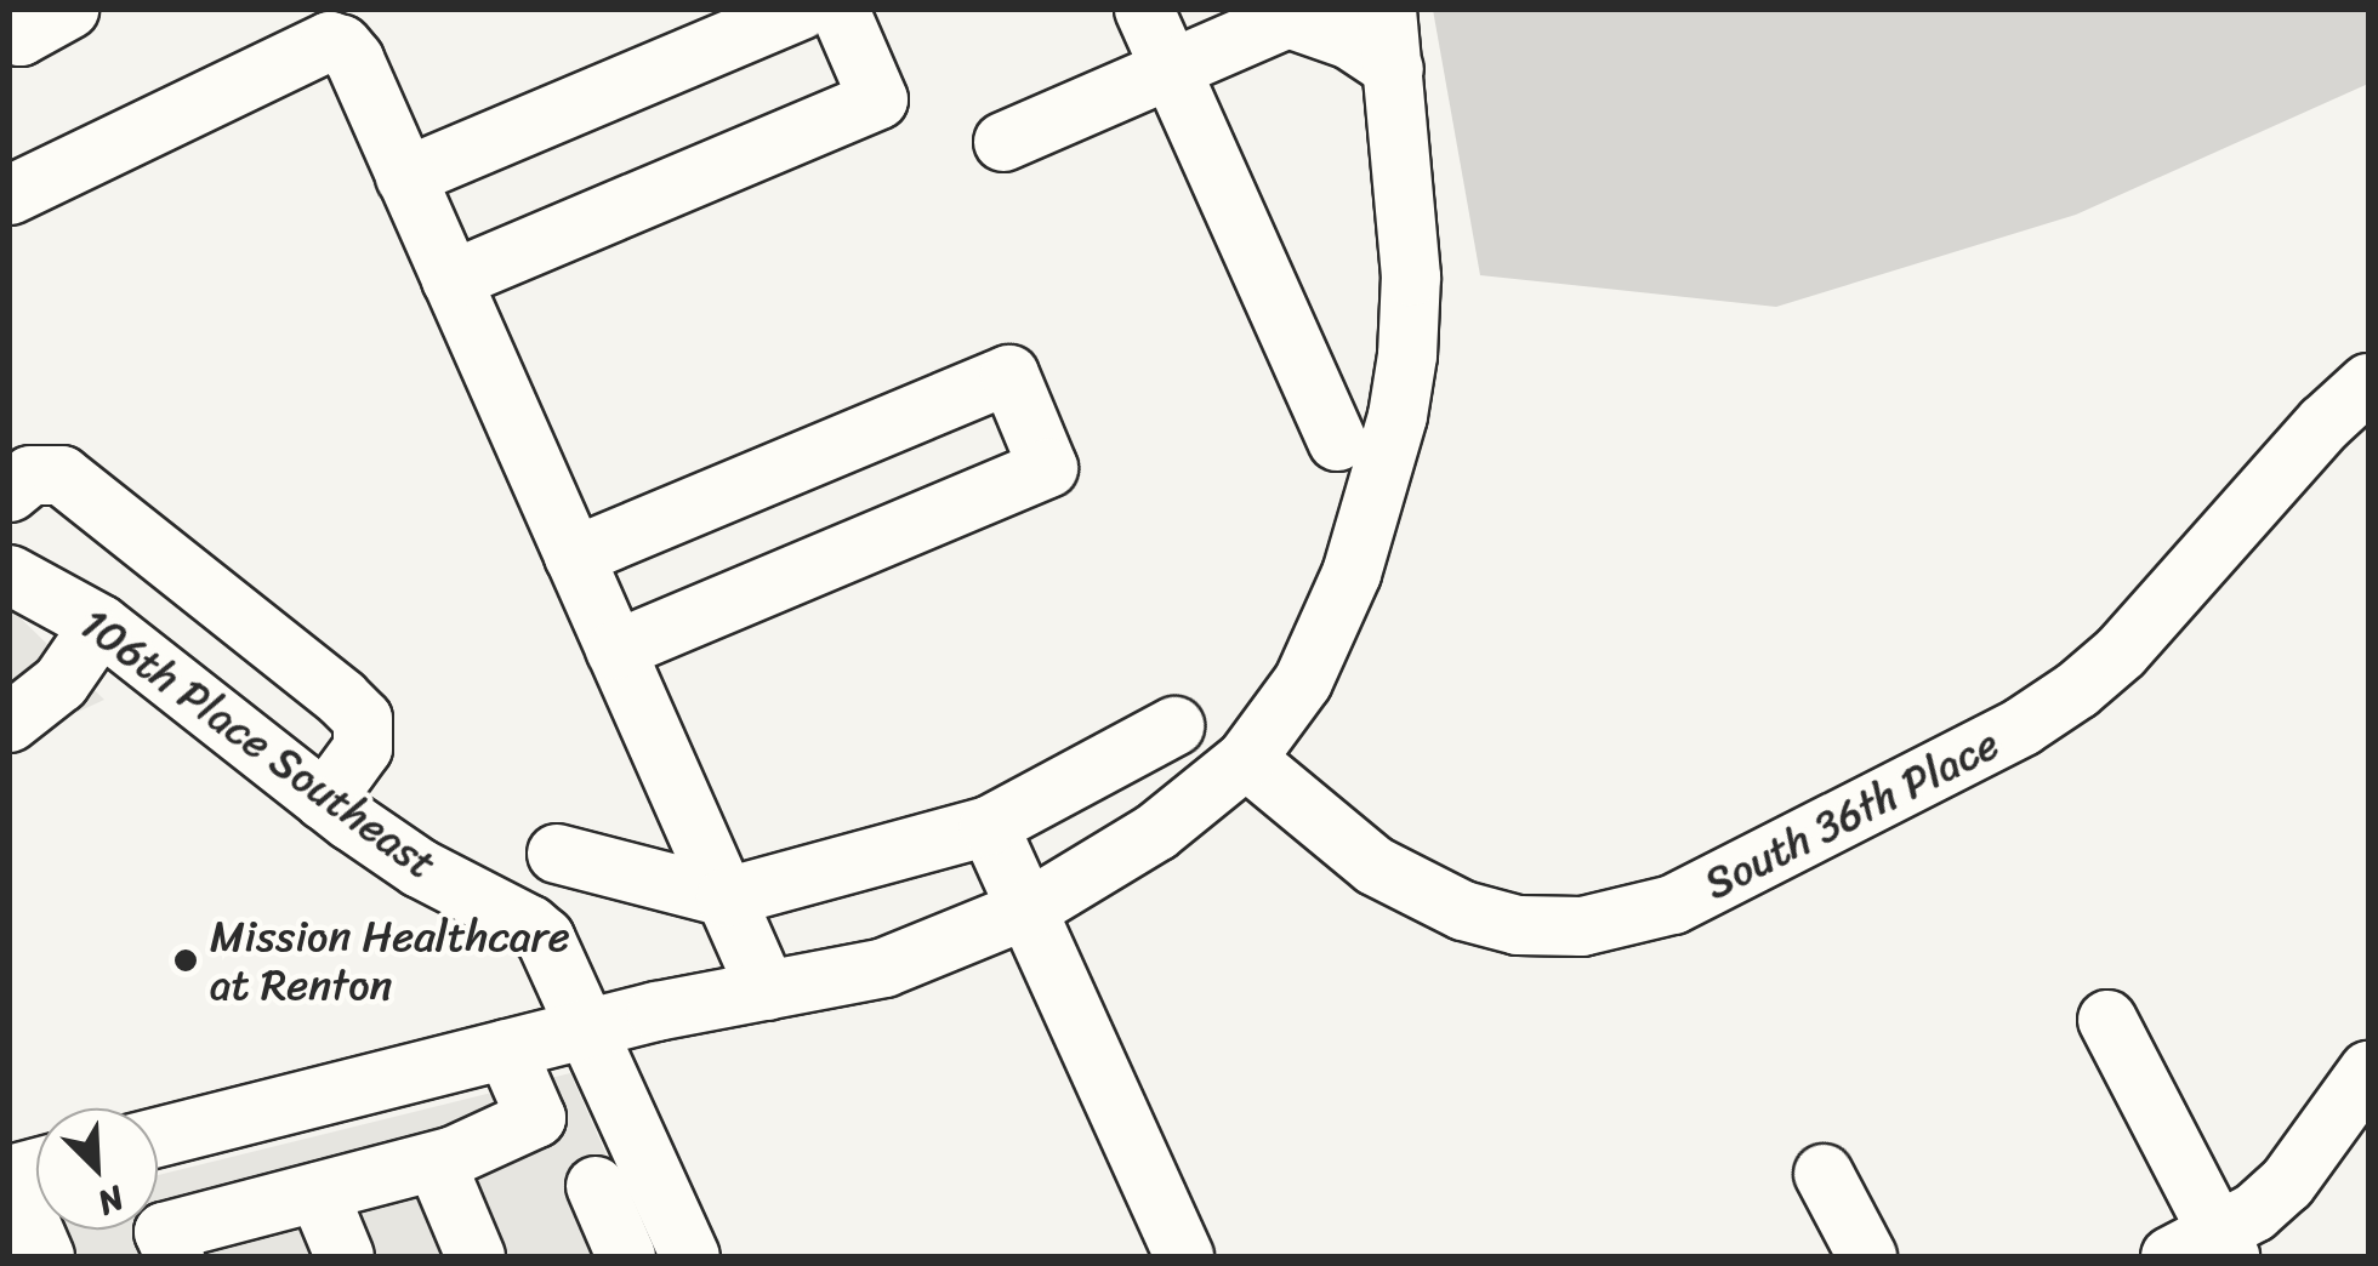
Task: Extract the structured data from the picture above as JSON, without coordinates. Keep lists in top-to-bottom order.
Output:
{
  "streets": {
    "street": ["106th Place Southeast", "South 36th Place"]
  },
  "places": ["Mission Healthcare at Renton"],
  "north": "bottom right"
}
